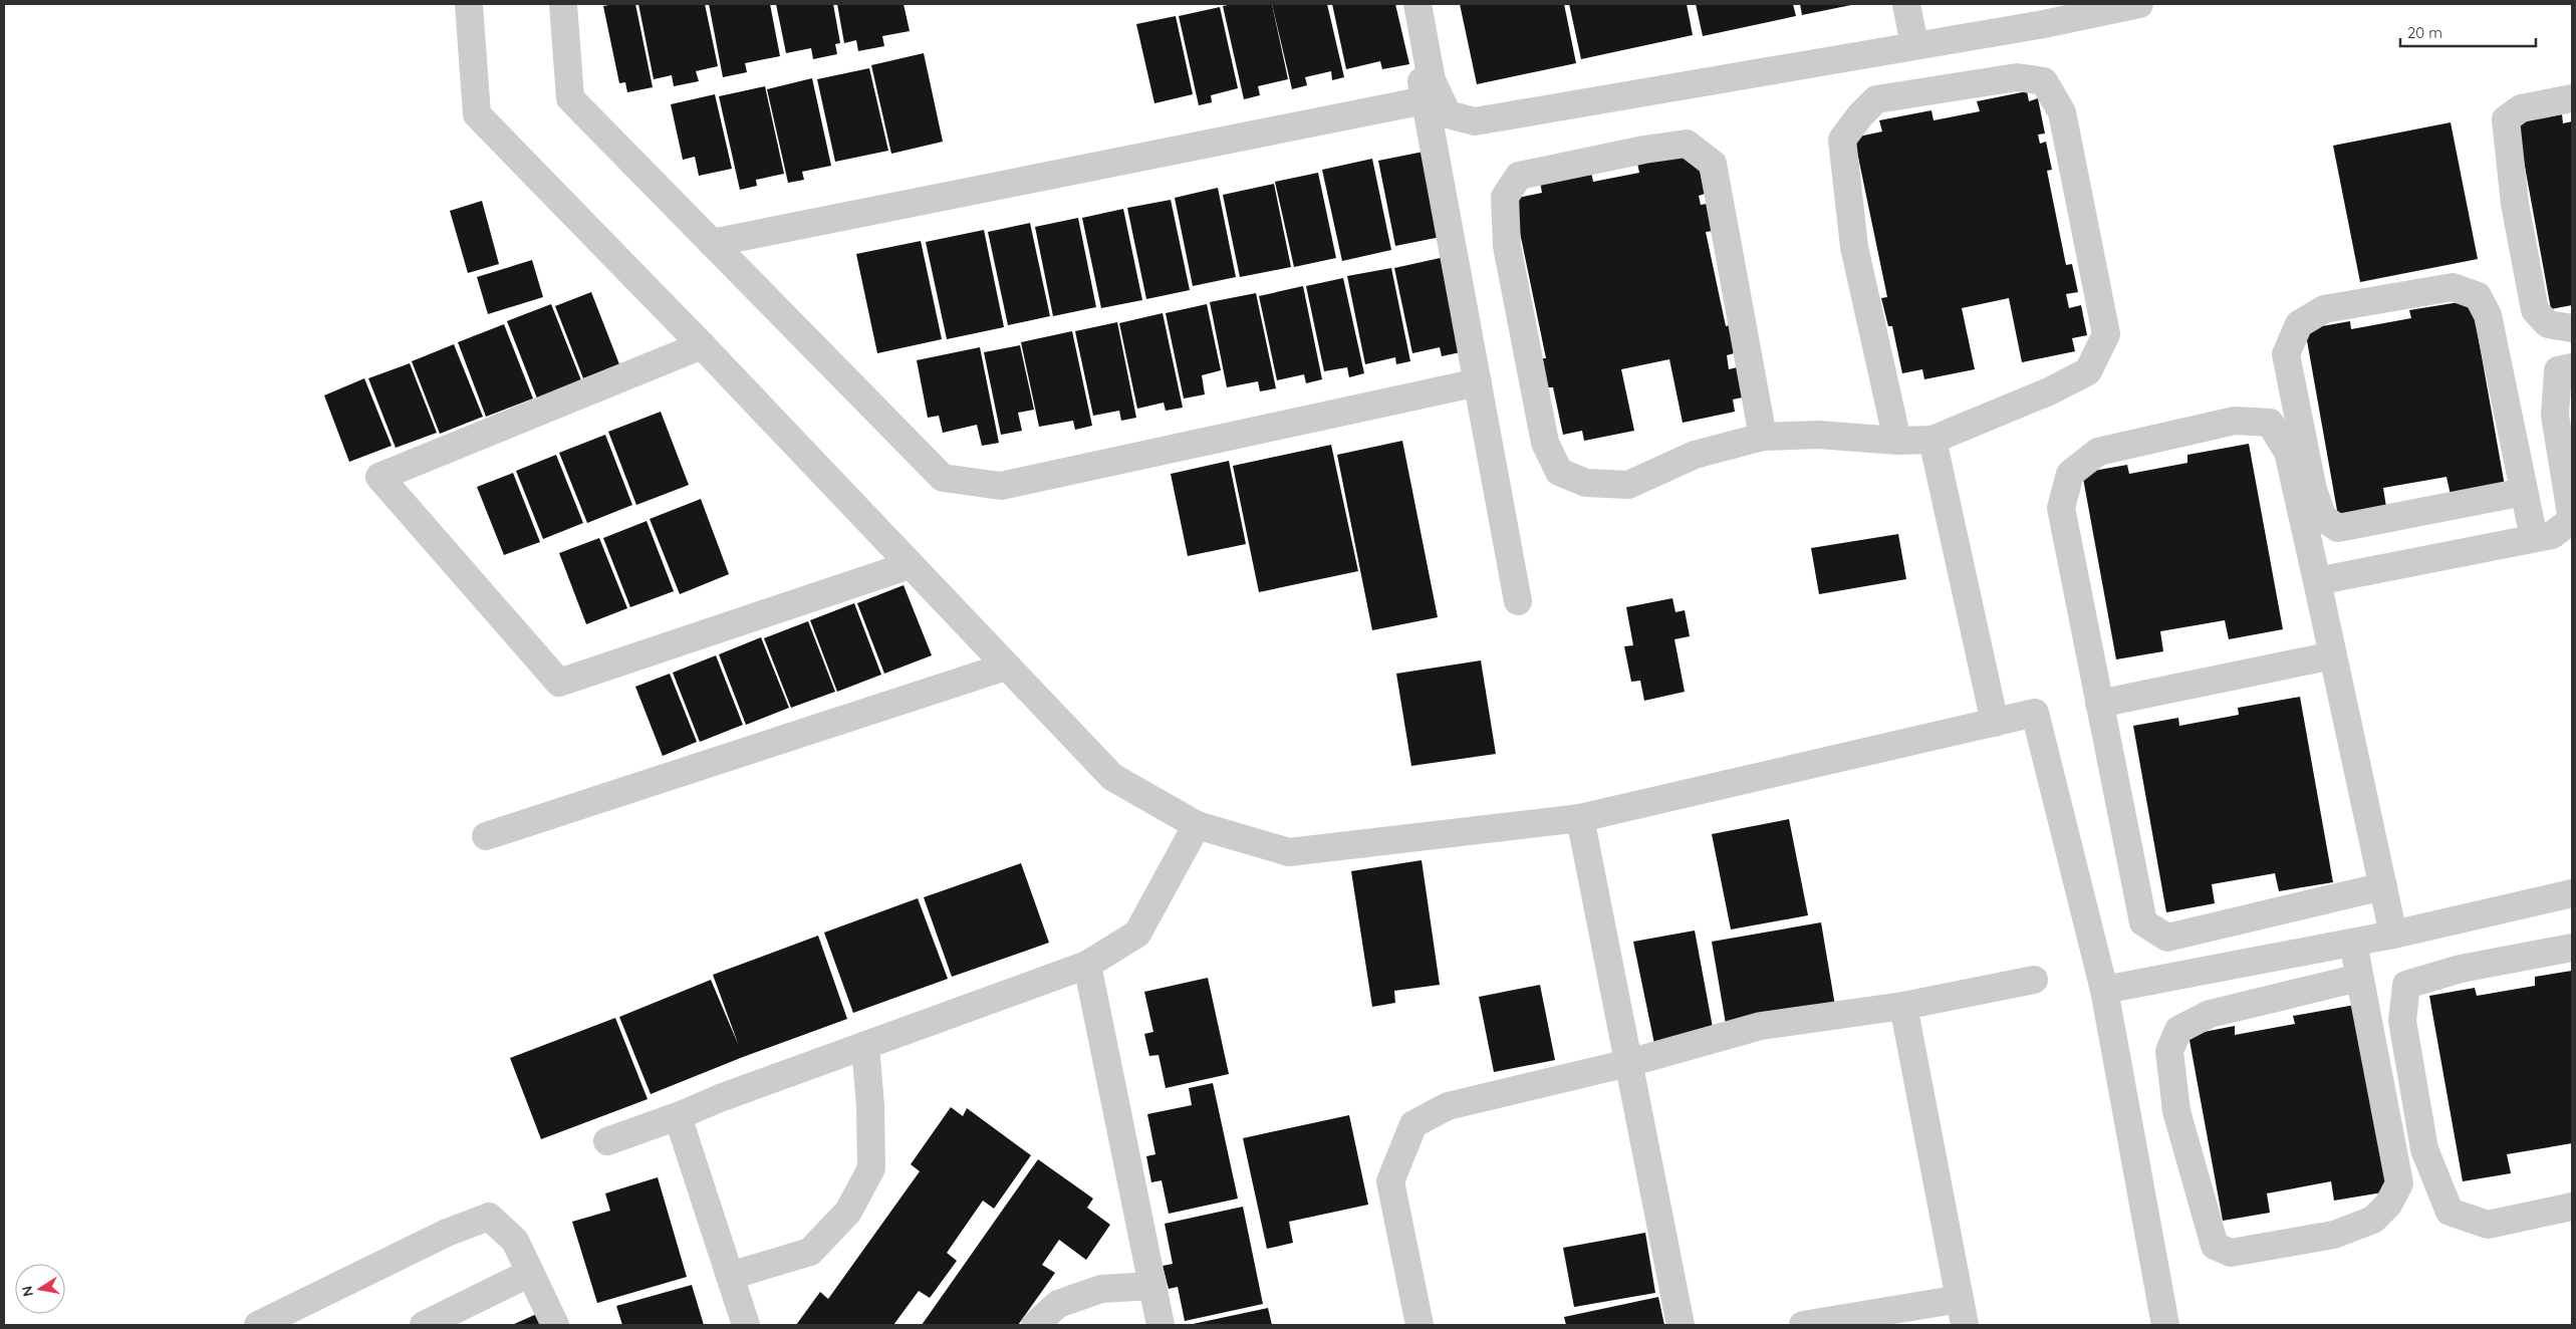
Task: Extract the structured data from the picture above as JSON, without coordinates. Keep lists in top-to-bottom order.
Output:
{
  "scale_bar": "20 m",
  "north": "left"
}
